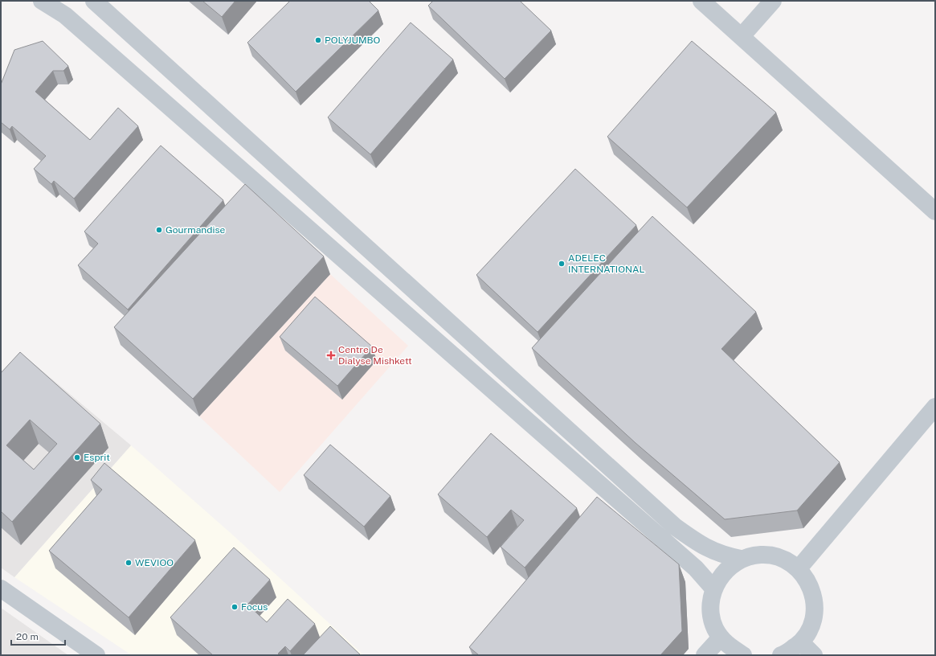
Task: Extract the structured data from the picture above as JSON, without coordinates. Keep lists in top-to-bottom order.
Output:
{
  "places": {
    "other": [
      "POLYJUMBO",
      "Gourmandise",
      "ADELEC INTERNATIONAL",
      "Esprit",
      "WEVIOO",
      "Focus"
    ],
    "health": ["Centre De Dialyse Mishkett"]
  },
  "scale_bar": "20 m"
}
